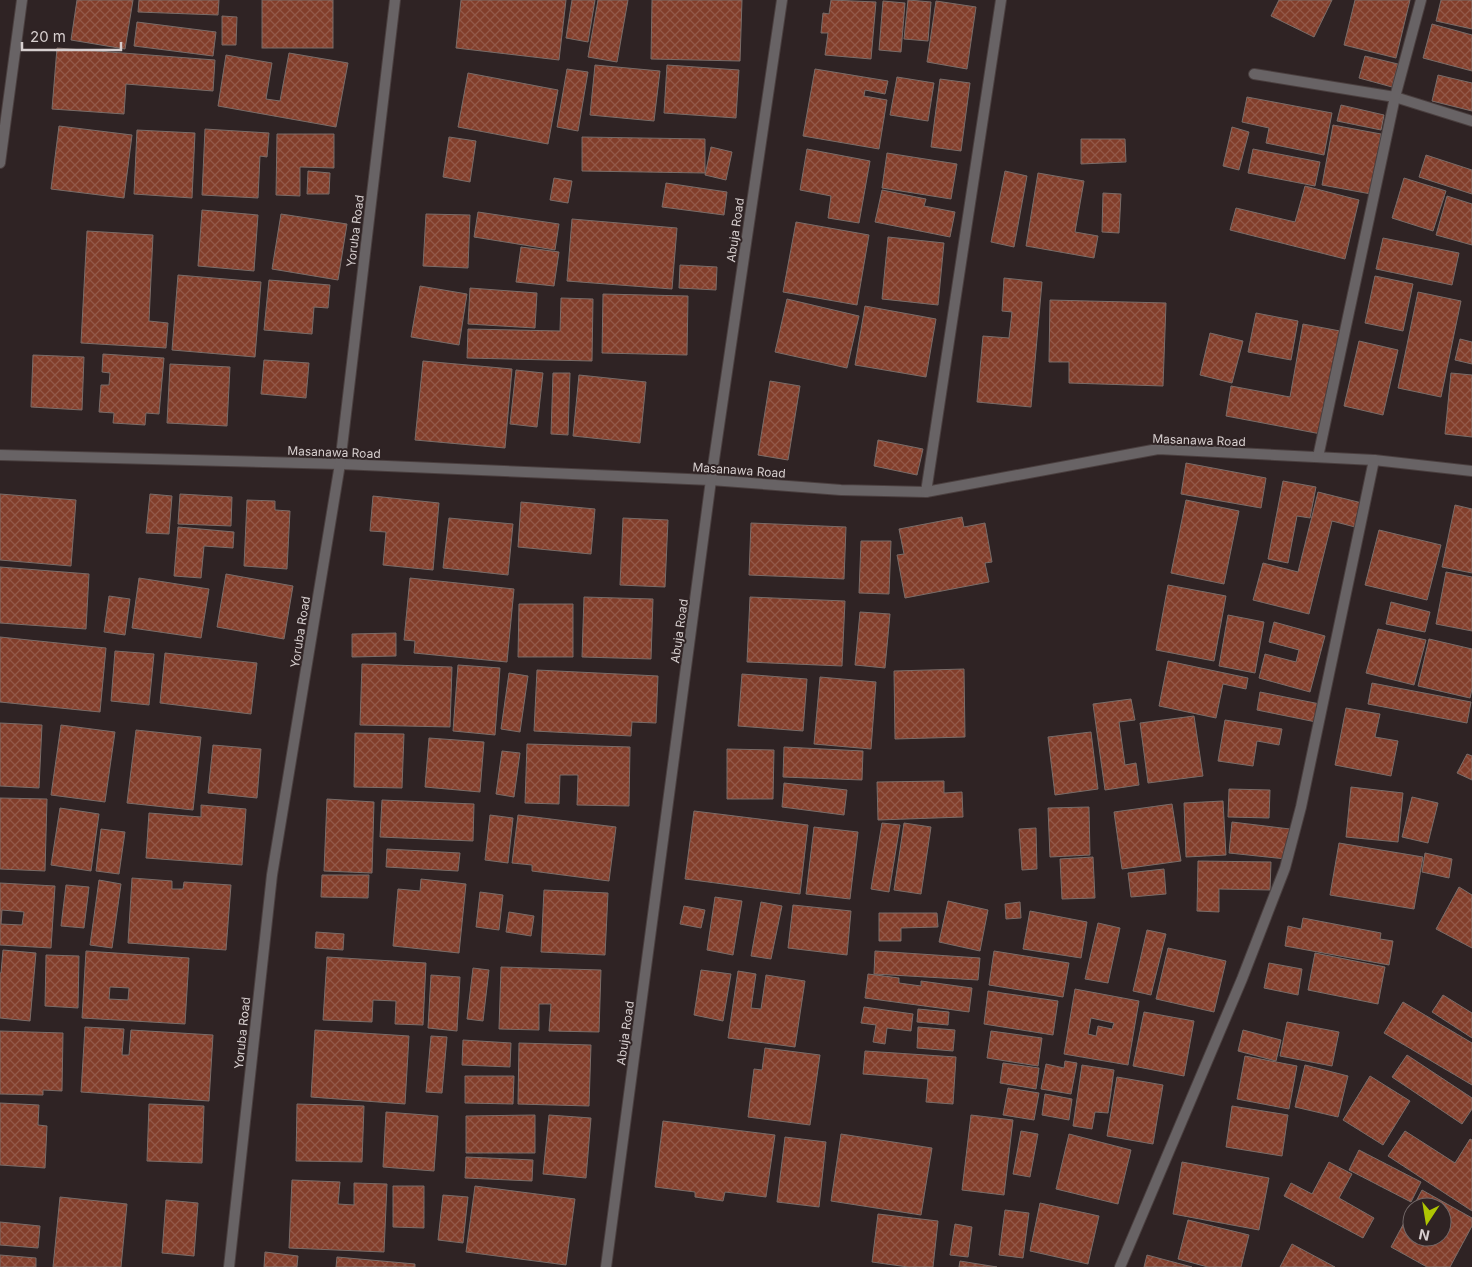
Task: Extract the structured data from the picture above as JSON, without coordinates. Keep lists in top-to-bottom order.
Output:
{
  "streets": {
    "street": ["Abuja Road", "Yoruba Road", "Masanawa Road"]
  },
  "crossings": [
    ["Abuja Road", "Masanawa Road"],
    ["Yoruba Road", "Masanawa Road"]
  ],
  "scale_bar": "20 m",
  "north": "bottom"
}
